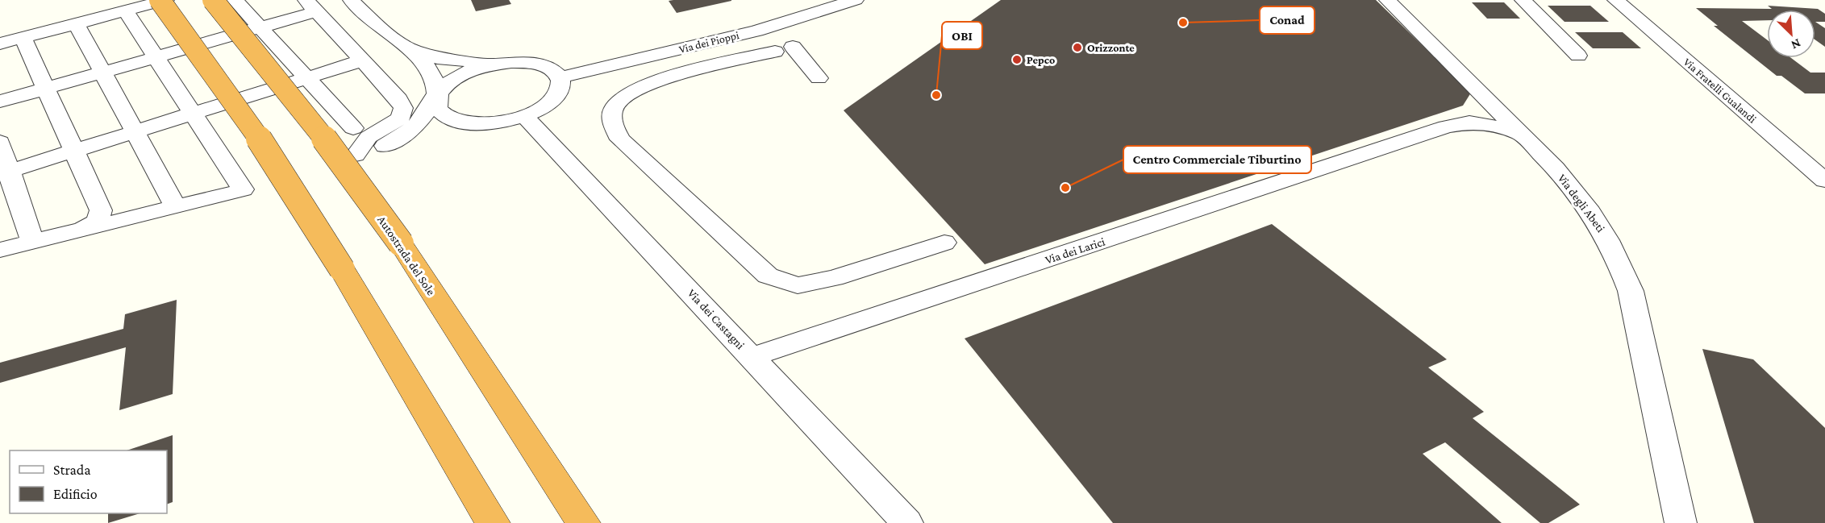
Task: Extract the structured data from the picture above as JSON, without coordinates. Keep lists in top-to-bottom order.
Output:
{
  "streets": {
    "highway": ["Autostrada del Sole"],
    "street": [
      "Via dei Pioppi",
      "Via Fratelli Gualandi",
      "Via degli Abeti",
      "Via dei Larici",
      "Via dei Castagni"
    ]
  },
  "crossings": [
    ["Via degli Abeti", "Via dei Larici"],
    ["Via dei Larici", "Via dei Castagni"]
  ],
  "places": [
    "Conad",
    "Orizzonte",
    "Pepco",
    "OBI",
    "Centro Commerciale Tiburtino"
  ],
  "legend": ["Strada", "Edificio"],
  "north": "bottom right"
}
